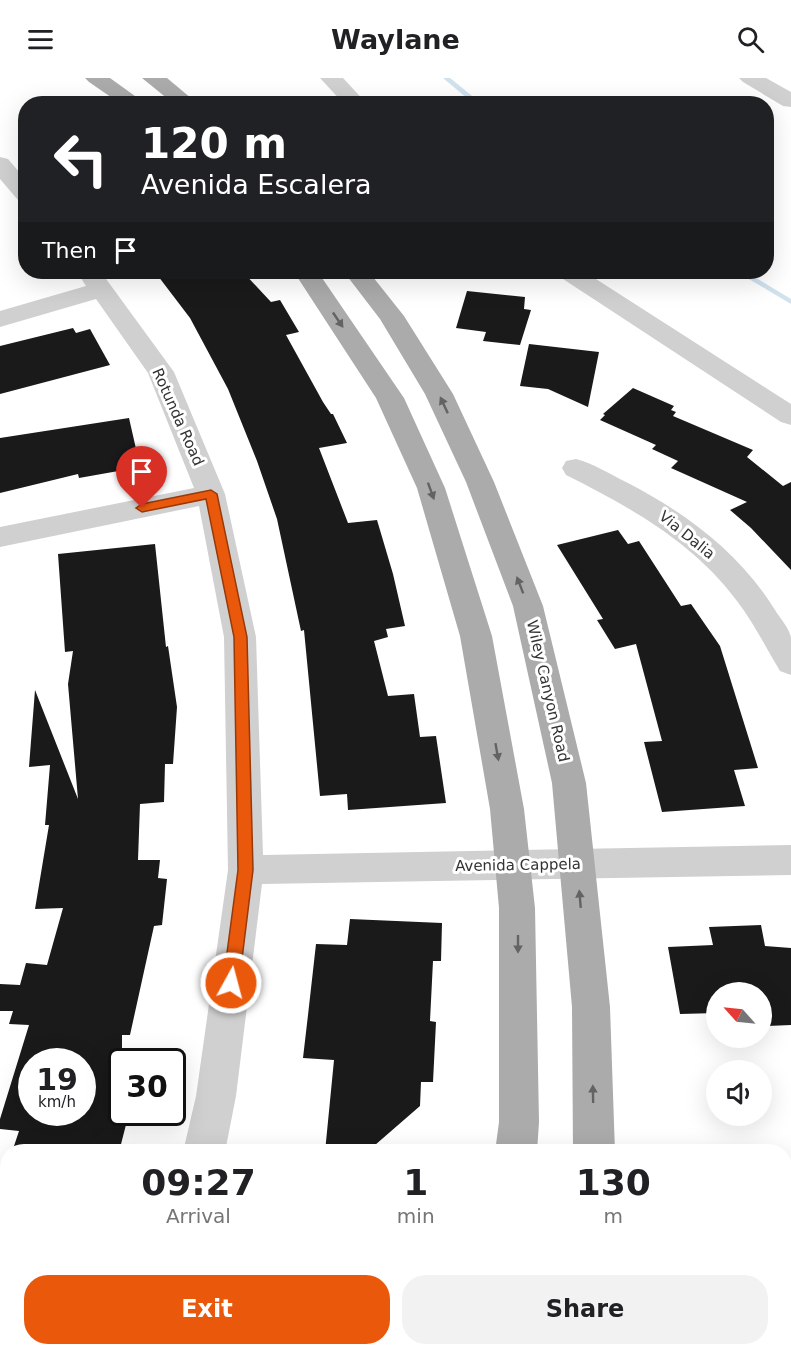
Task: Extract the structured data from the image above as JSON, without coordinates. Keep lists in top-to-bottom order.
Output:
{
  "streets": {
    "main road": ["Wiley Canyon Road"],
    "street": ["Rotunda Road", "Via Dalia", "Avenida Cappela"]
  },
  "crossings": [
    ["Rotunda Road", "Avenida Cappela"],
    ["Wiley Canyon Road", "Avenida Cappela"]
  ],
  "north": "top left",
  "page": {
    "header": "Waylane",
    "turn": ["120 m", "Avenida Escalera"],
    "then": "Then",
    "speed": "19 km/h",
    "limit": "30",
    "eta": [
      "09:27",
      "Arrival",
      "1",
      "min",
      "130",
      "m"
    ],
    "buttons": ["Exit", "Share"]
  }
}
